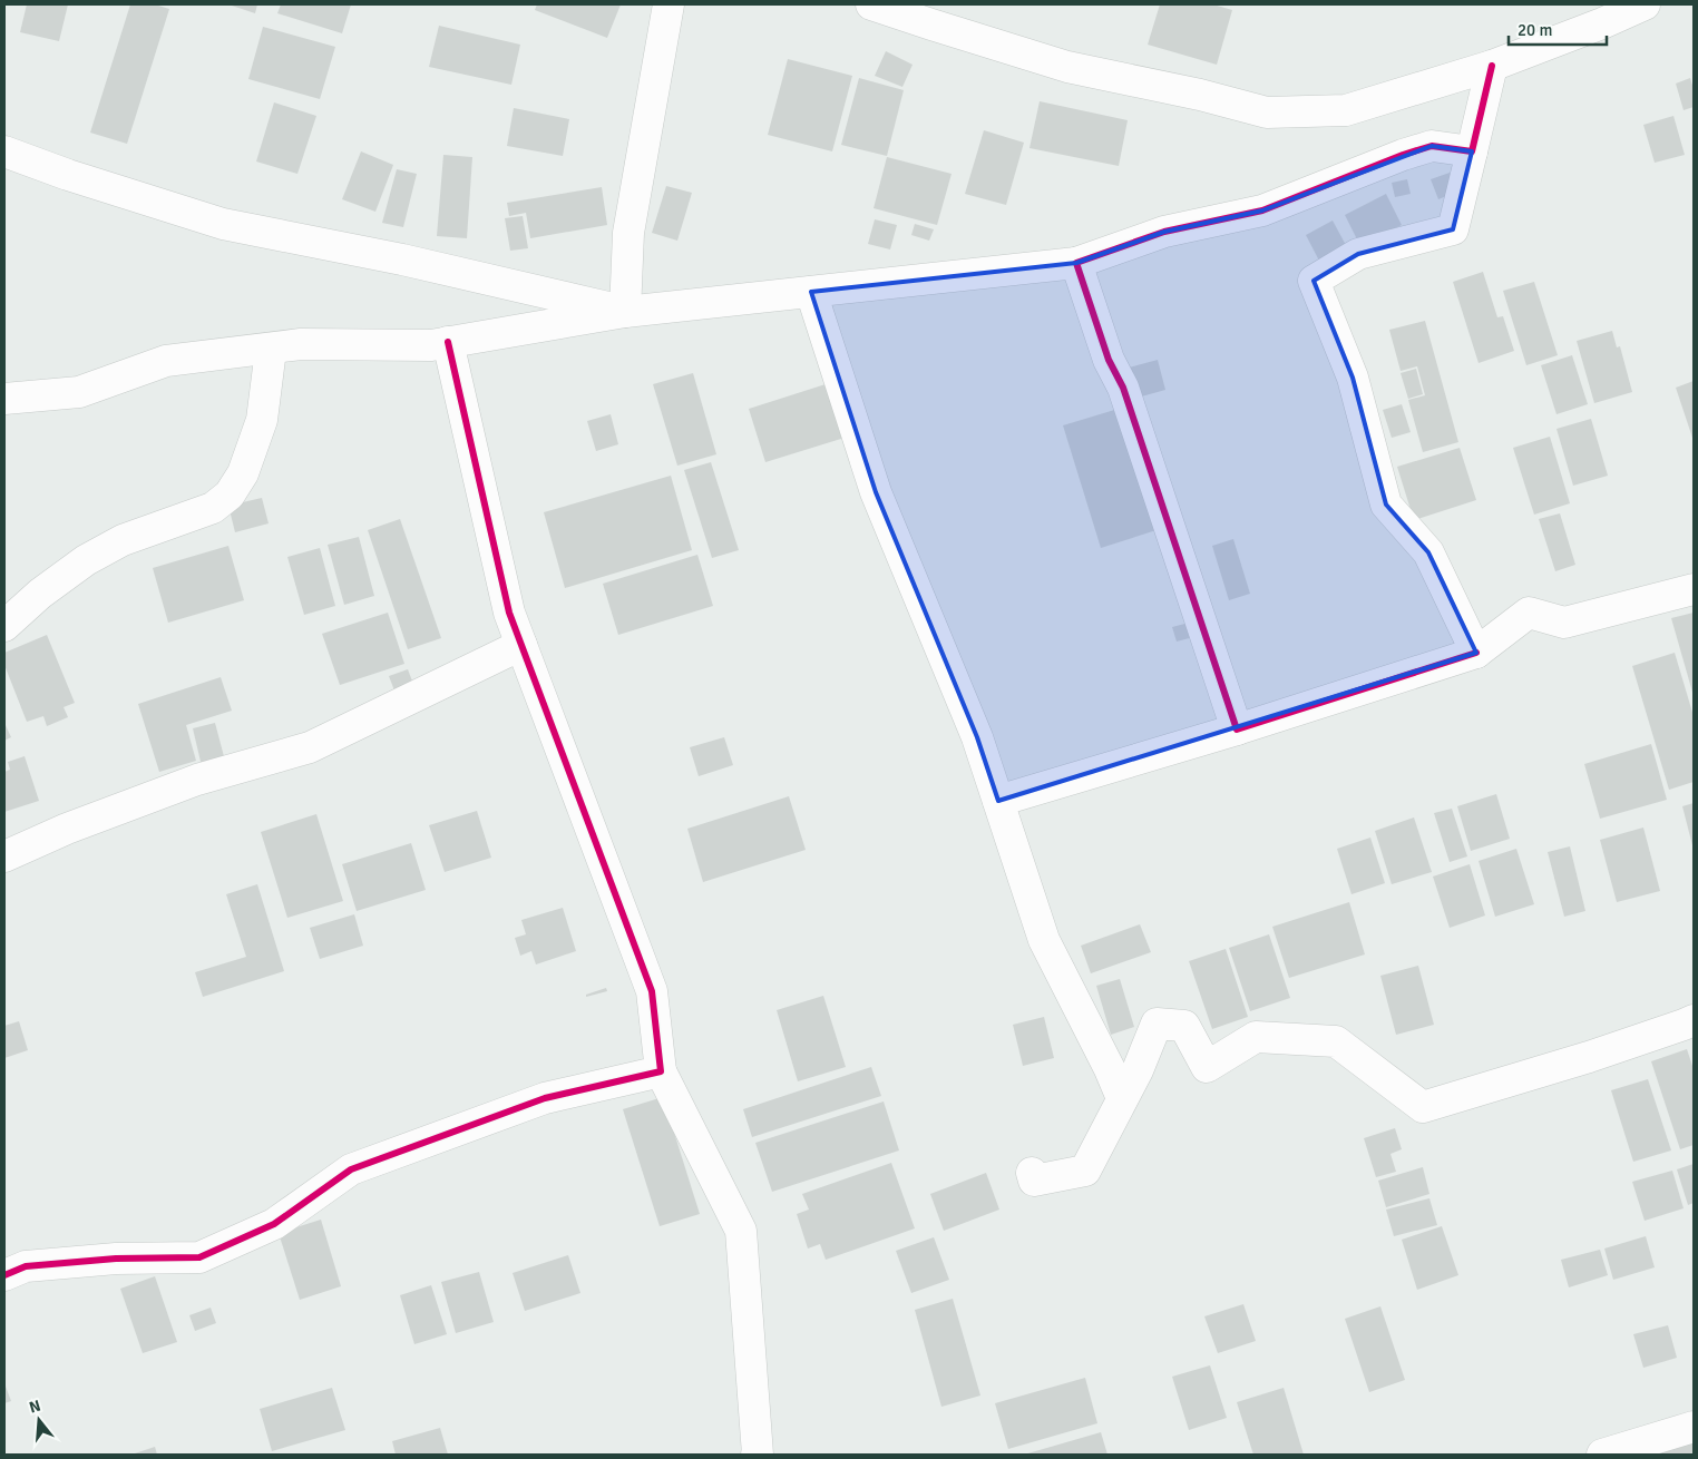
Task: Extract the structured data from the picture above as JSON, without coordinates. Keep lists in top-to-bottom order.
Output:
{
  "scale_bar": "20 m",
  "north": "top"
}
